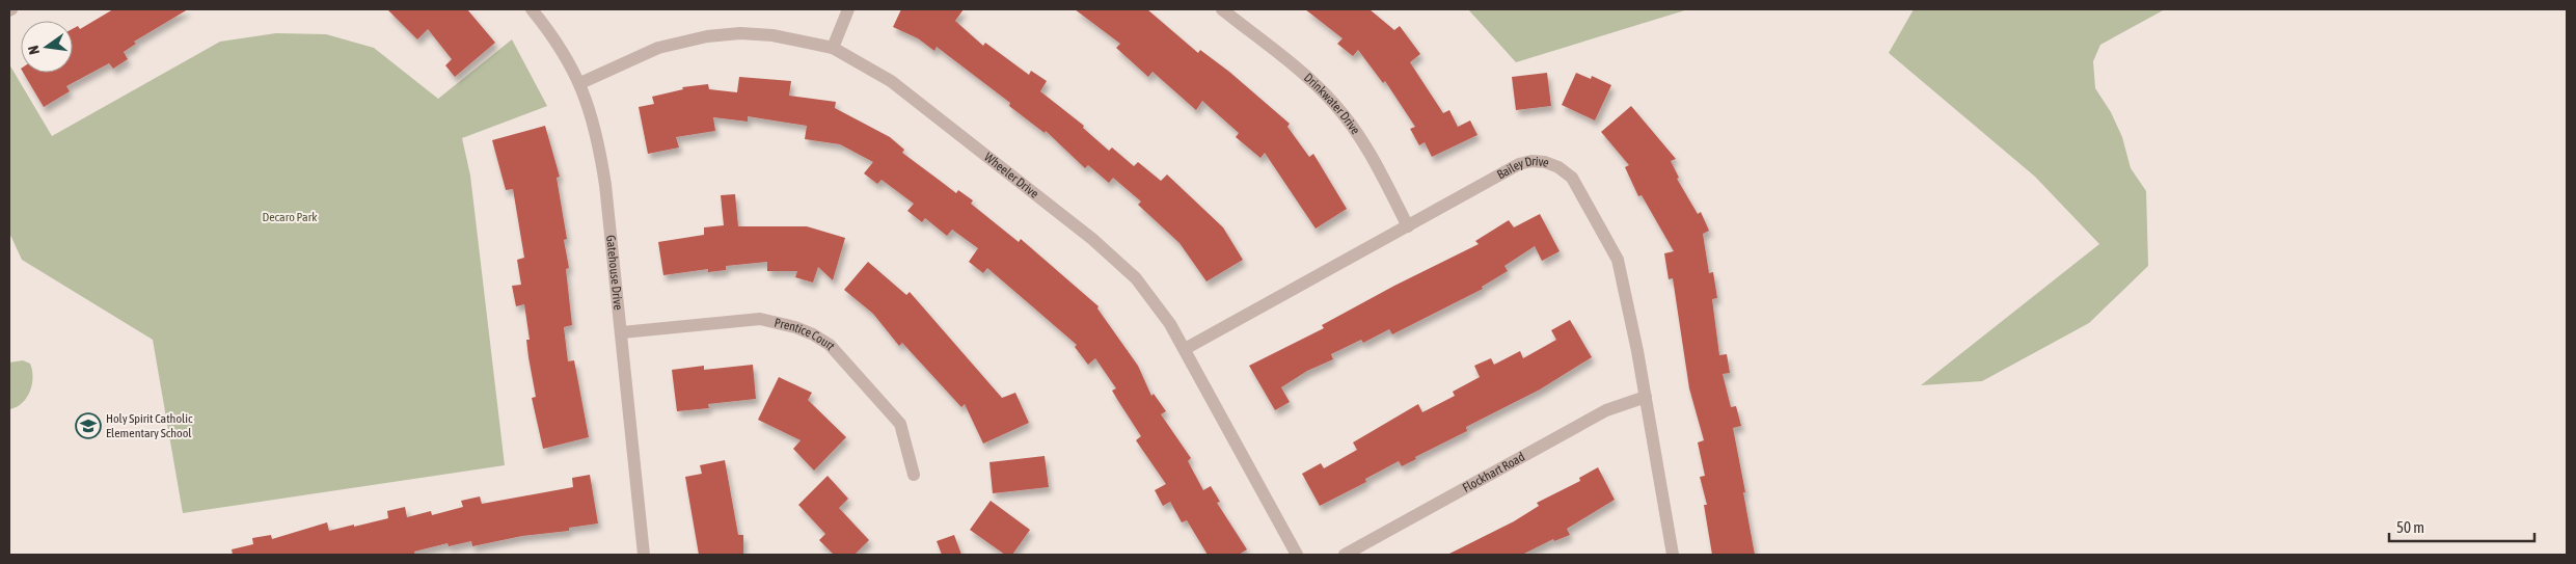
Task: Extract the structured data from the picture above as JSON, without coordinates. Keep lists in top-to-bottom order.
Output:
{
  "streets": {
    "street": [
      "Drinkwater Drive",
      "Bailey Drive",
      "Wheeler Drive",
      "Gatehouse Drive",
      "Prentice Court",
      "Flockhart Road"
    ]
  },
  "crossings": [
    ["Drinkwater Drive", "Bailey Drive"],
    ["Bailey Drive", "Wheeler Drive"],
    ["Bailey Drive", "Flockhart Road"],
    ["Wheeler Drive", "Gatehouse Drive"],
    ["Gatehouse Drive", "Prentice Court"]
  ],
  "parks": ["Decaro Park"],
  "places": {
    "school or university": ["Holy Spirit Catholic Elementary School"]
  },
  "scale_bar": "50 m",
  "north": "left"
}
